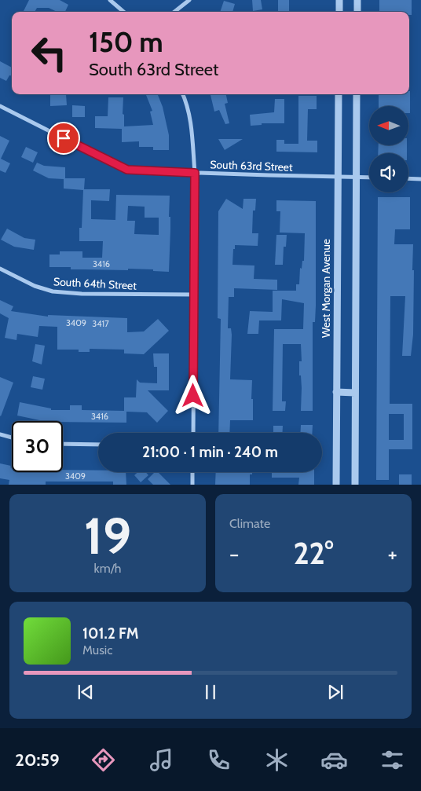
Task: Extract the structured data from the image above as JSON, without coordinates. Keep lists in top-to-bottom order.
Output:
{
  "streets": {
    "street": ["South 63rd Street", "South 64th Street", "West Morgan Avenue"]
  },
  "crossings": [
    ["South 63rd Street", "West Morgan Avenue"]
  ],
  "house_numbers": [
    "3416",
    "3409",
    "3417",
    "3416",
    "3409"
  ],
  "north": "left",
  "page": {
    "turn": ["150 m", "South 63rd Street"],
    "limit": "30",
    "trip": "21:00 · 1 min · 240 m",
    "tile": [
      ["19", "km/h"],
      "Climate"
    ],
    "heat": ["−", "22°", "+"],
    "song": ["101.2 FM", "Music"],
    "tabs": "20:59"
  }
}
